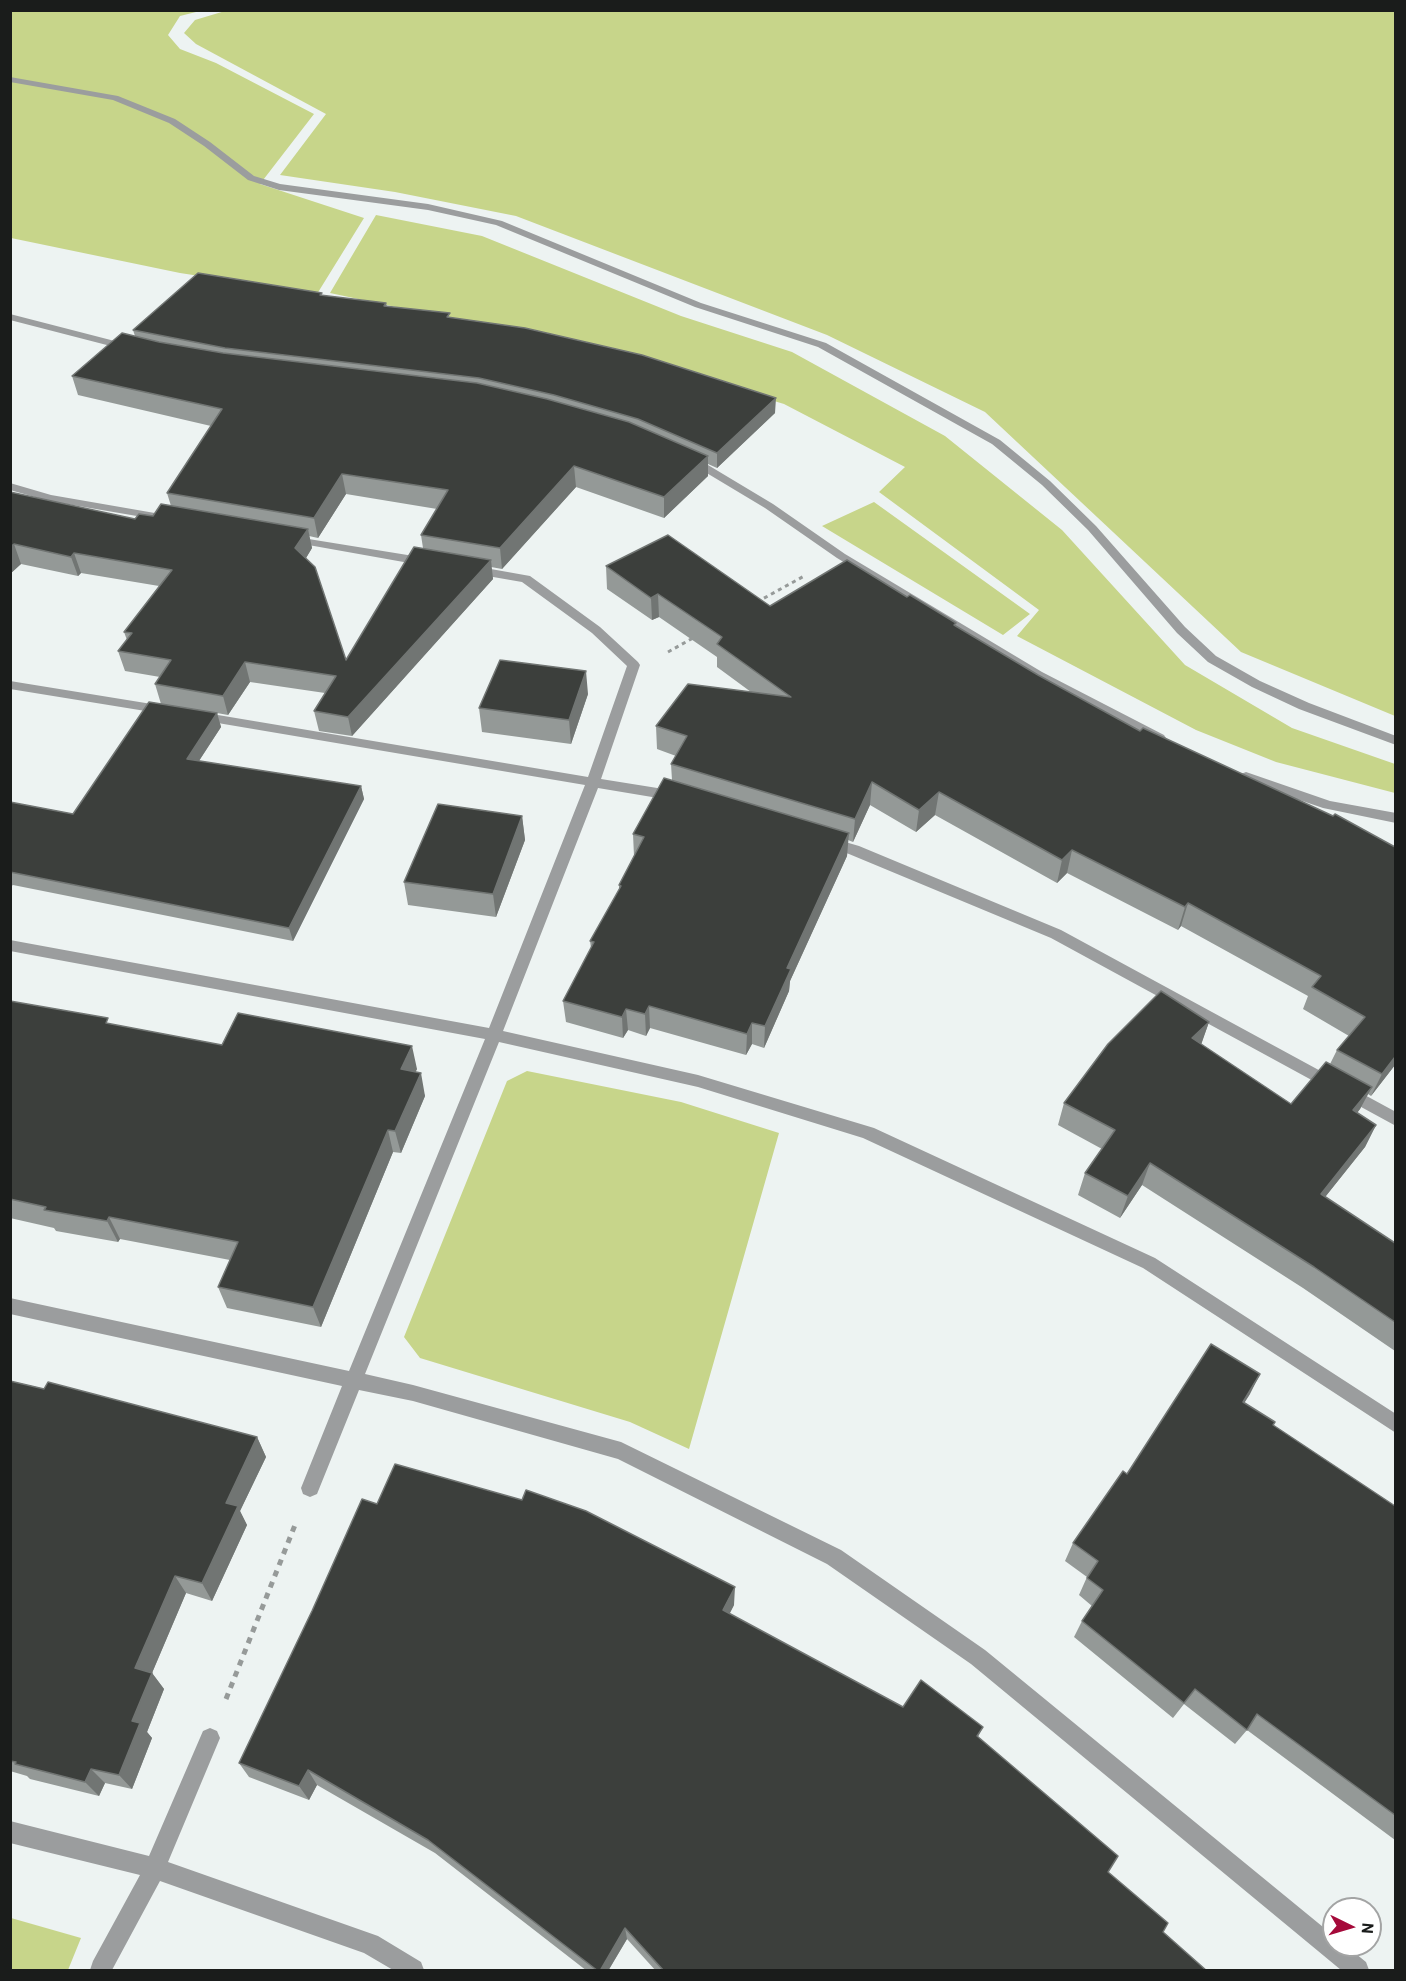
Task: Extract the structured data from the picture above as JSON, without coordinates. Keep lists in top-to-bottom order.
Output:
{
  "north": "right"
}
